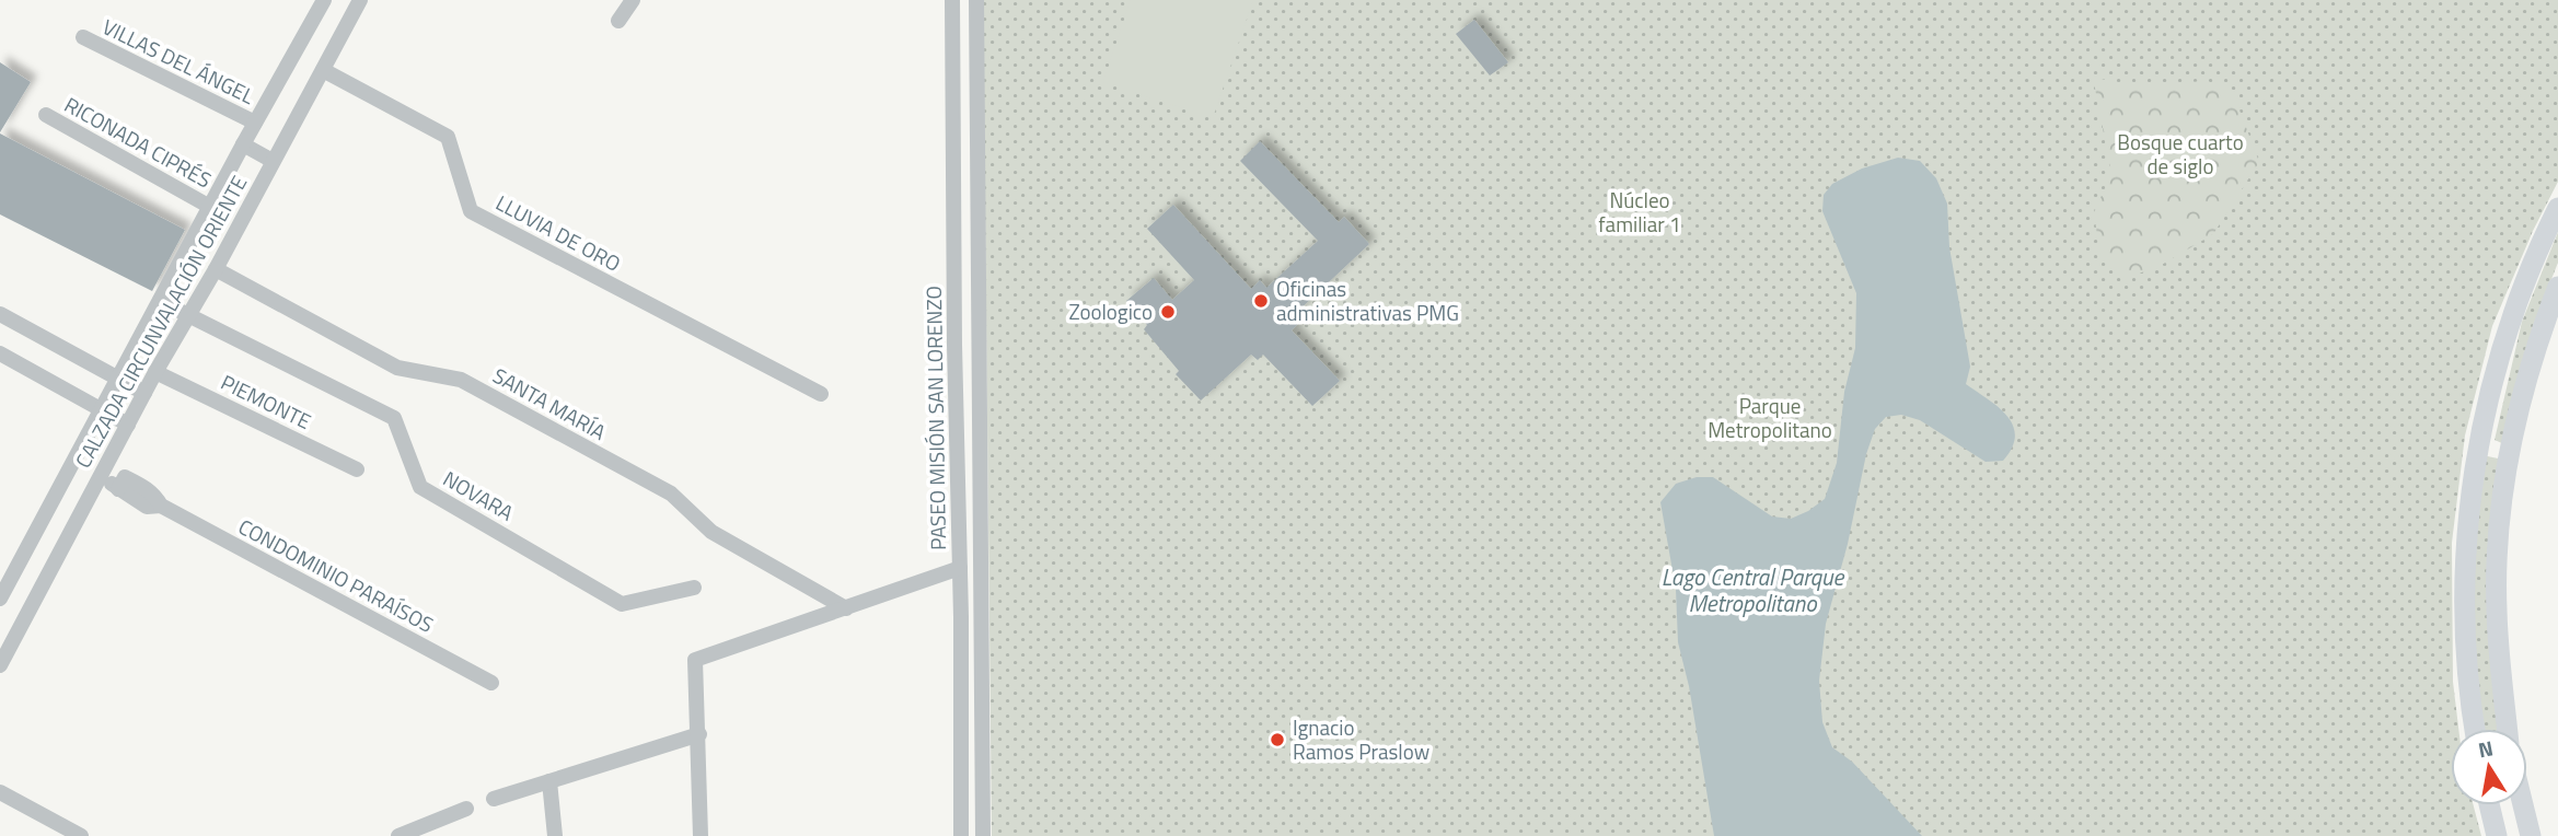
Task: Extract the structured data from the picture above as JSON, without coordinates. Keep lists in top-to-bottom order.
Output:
{
  "streets": {
    "street": [
      "VILLAS DEL ÁNGEL",
      "RICONADA CIPRÉS",
      "LLUVIA DE ORO",
      "CALZADA CIRCUNVALACIÓN ORIENTE",
      "PIEMONTE",
      "SANTA MARÍA",
      "PASEO MISIÓN SAN LORENZO",
      "NOVARA",
      "CONDOMINIO PARAÍSOS"
    ]
  },
  "crossings": [
    ["VILLAS DEL ÁNGEL", "CALZADA CIRCUNVALACIÓN ORIENTE"],
    ["RICONADA CIPRÉS", "CALZADA CIRCUNVALACIÓN ORIENTE"],
    ["LLUVIA DE ORO", "CALZADA CIRCUNVALACIÓN ORIENTE"],
    ["CALZADA CIRCUNVALACIÓN ORIENTE", "PIEMONTE"],
    ["CALZADA CIRCUNVALACIÓN ORIENTE", "SANTA MARÍA"],
    ["CALZADA CIRCUNVALACIÓN ORIENTE", "NOVARA"],
    ["CALZADA CIRCUNVALACIÓN ORIENTE", "CONDOMINIO PARAÍSOS"]
  ],
  "water": ["Lago Central Parque Metropolitano"],
  "parks": ["Bosque cuarto de siglo", "Núcleo familiar 1", "Parque Metropolitano"],
  "places": ["Oficinas administrativas PMG", "Zoologico", "Ignacio Ramos Praslow"],
  "north": "top"
}
